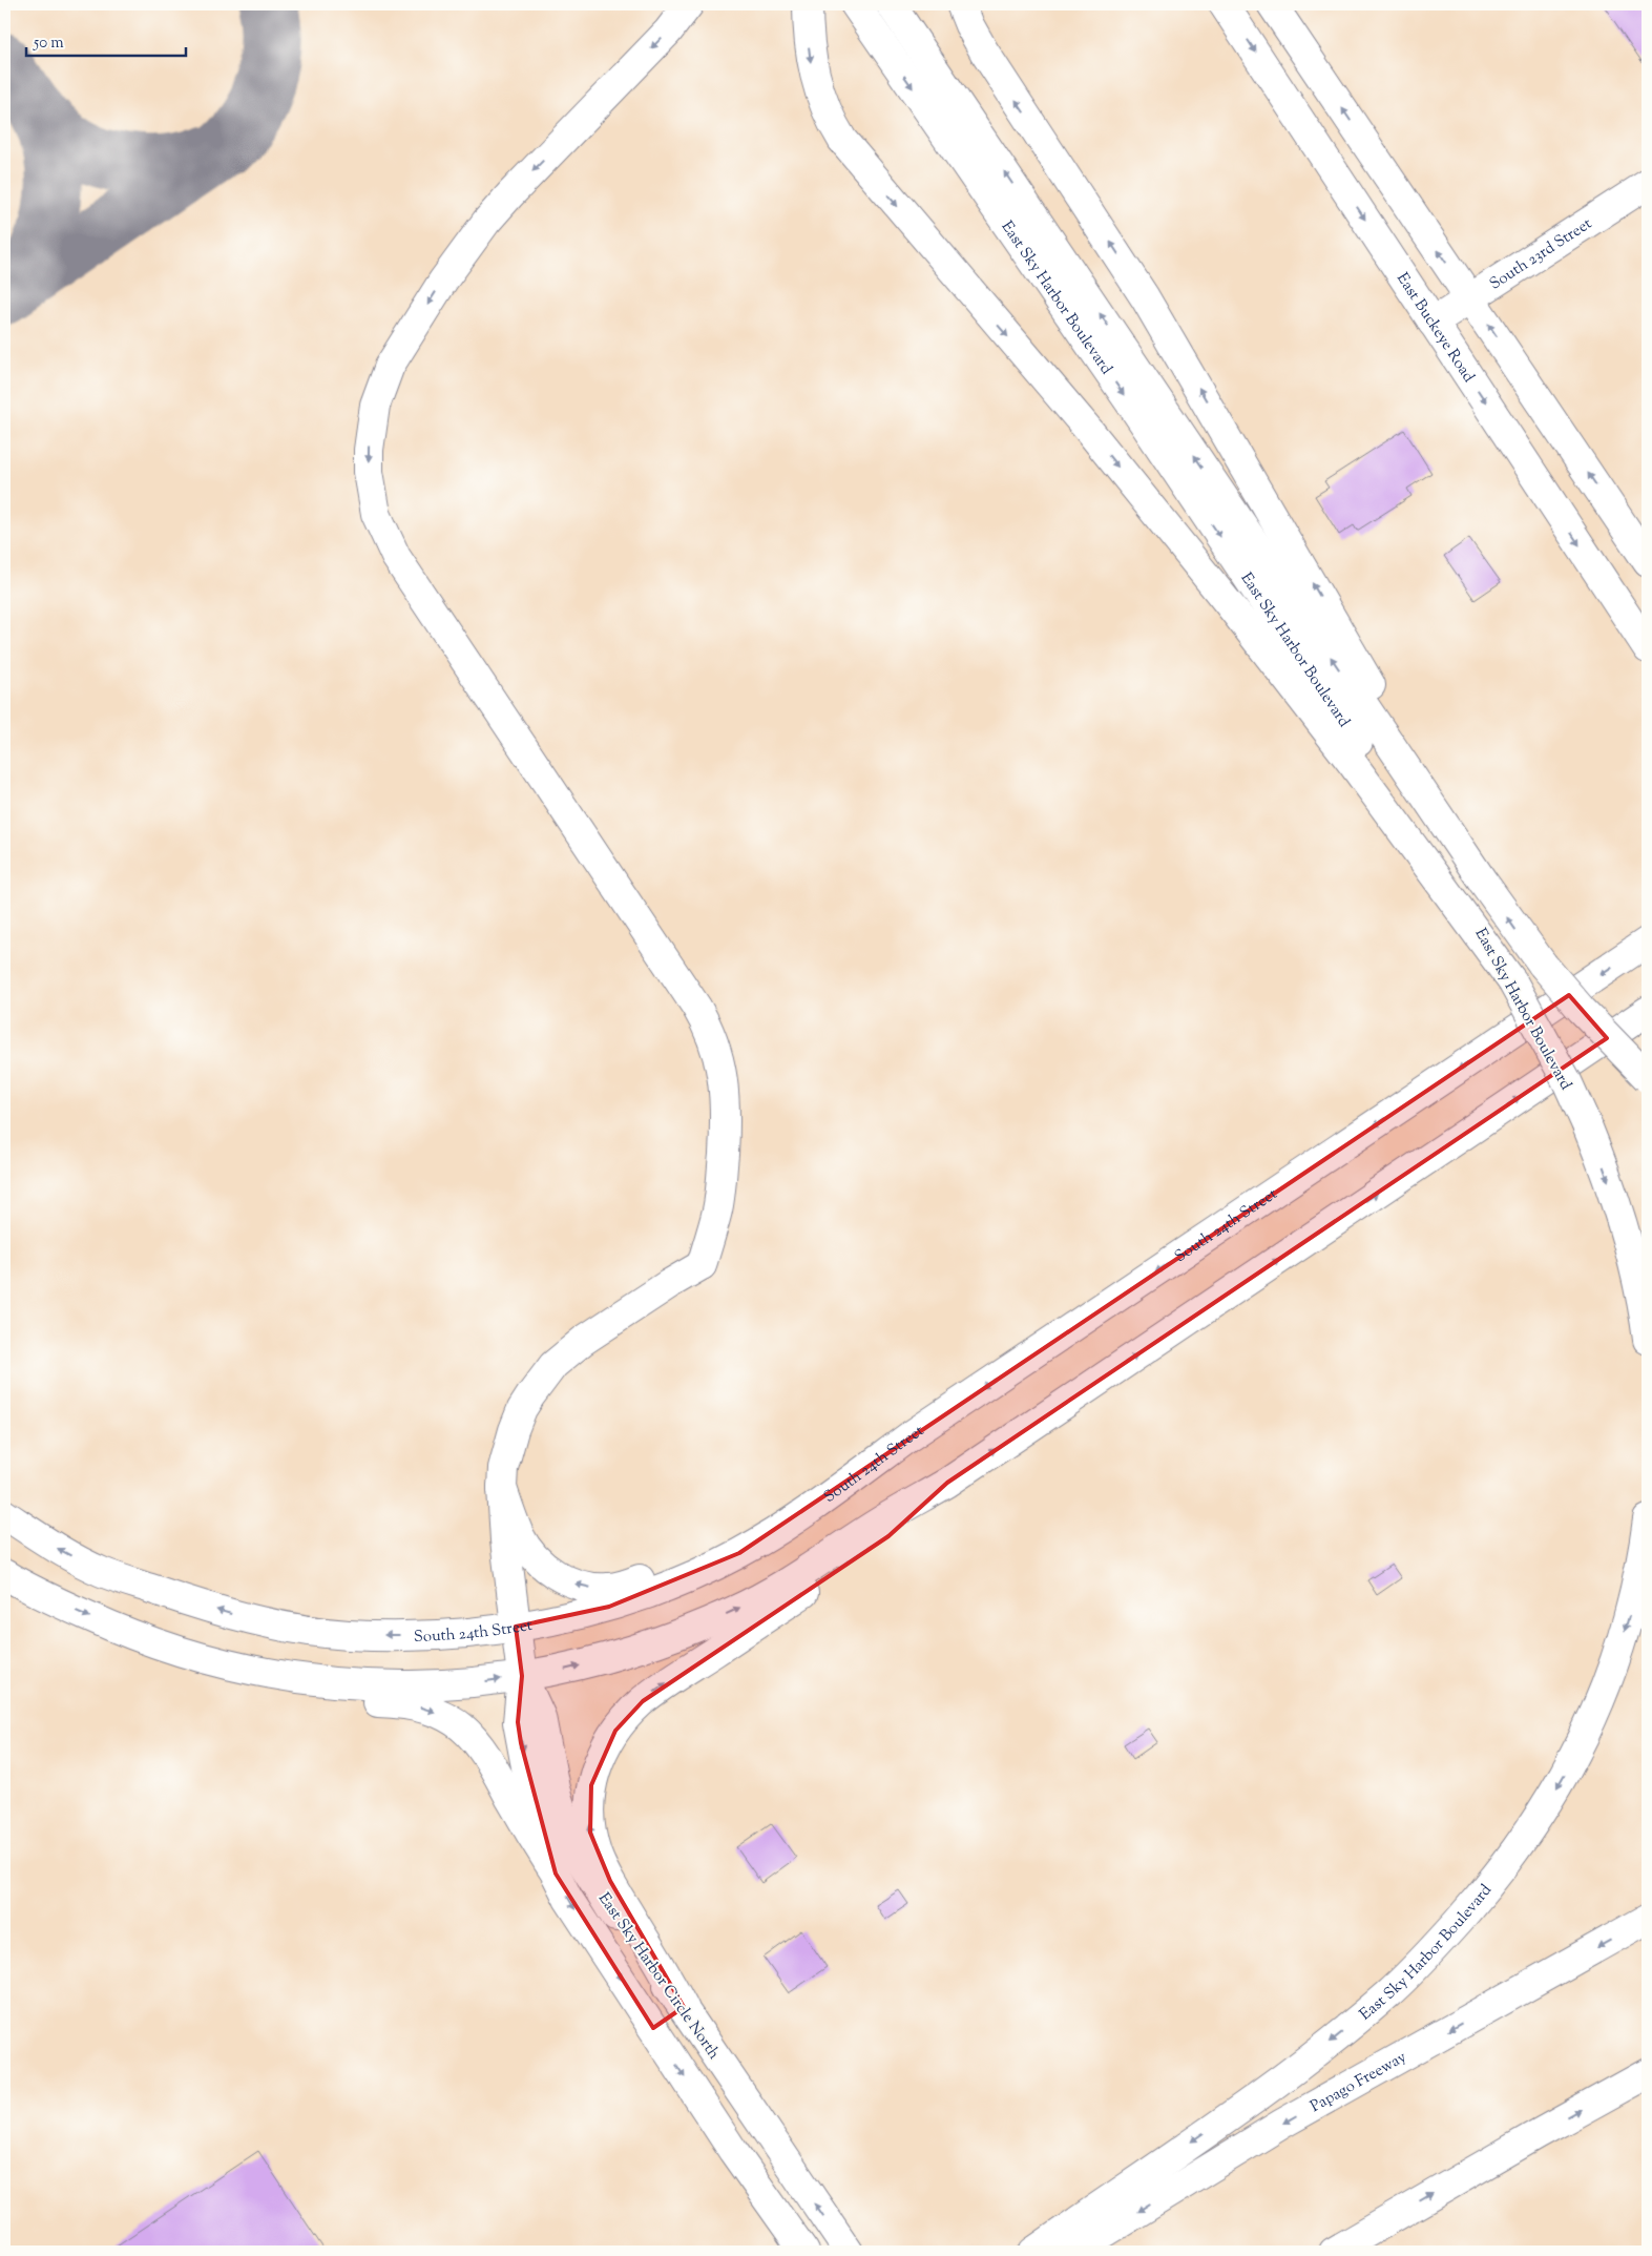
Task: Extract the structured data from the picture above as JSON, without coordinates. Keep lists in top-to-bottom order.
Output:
{
  "streets": {
    "main road": [
      "South 23rd Street",
      "East Sky Harbor Boulevard",
      "East Buckeye Road",
      "South 24th Street",
      "East Sky Harbor Circle North",
      "Papago Freeway"
    ]
  },
  "crossings": [
    ["South 23rd Street", "East Buckeye Road"],
    ["South 24th Street", "East Sky Harbor Circle North"]
  ],
  "scale_bar": "50 m"
}
